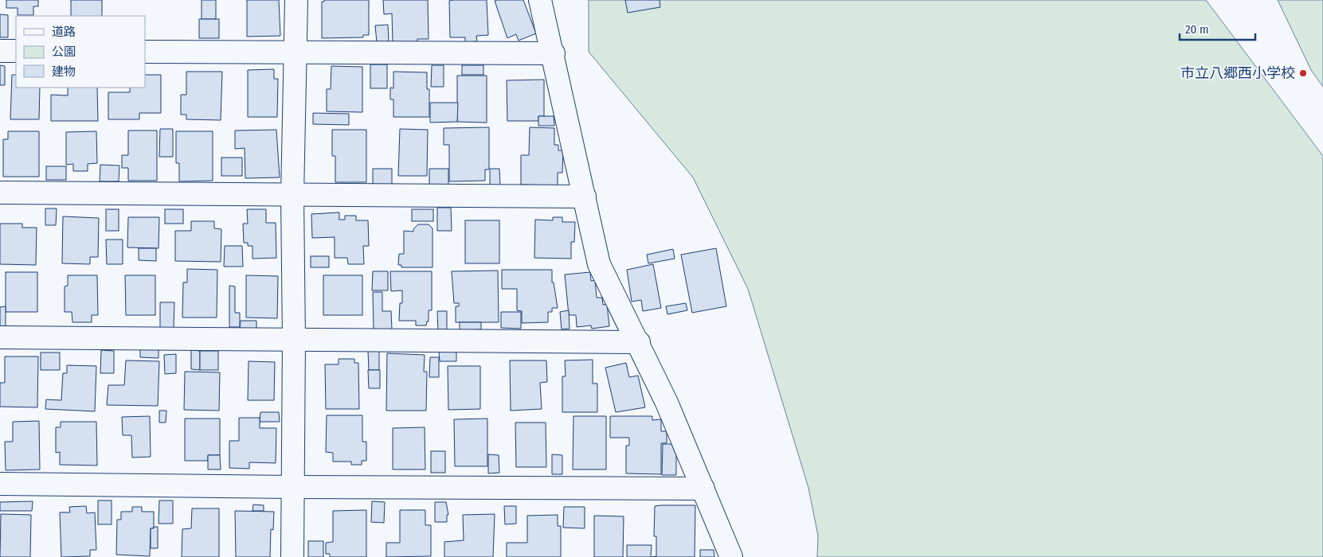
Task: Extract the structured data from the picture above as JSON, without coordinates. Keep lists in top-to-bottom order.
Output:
{
  "places": ["市立八郷西小学校"],
  "legend": ["道路", "公園", "建物"],
  "scale_bar": "20 m"
}
